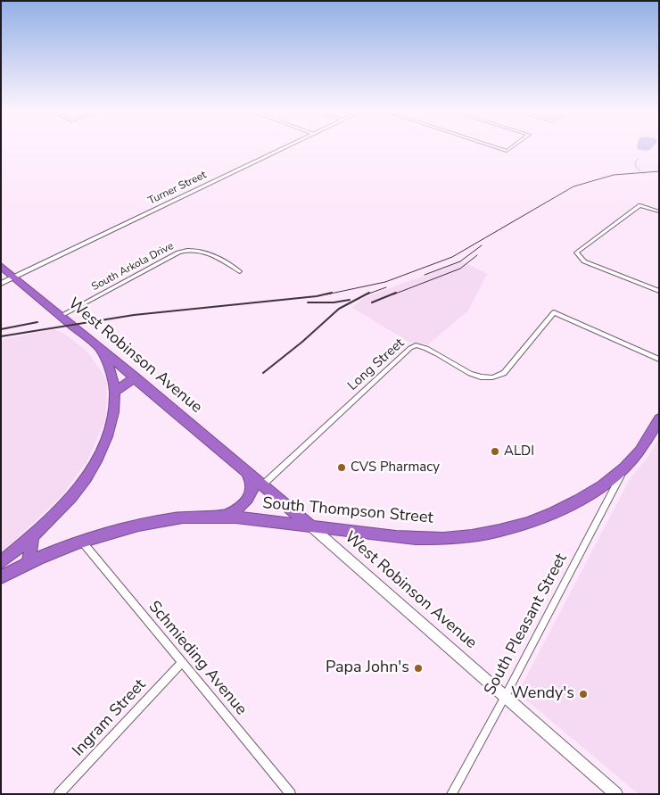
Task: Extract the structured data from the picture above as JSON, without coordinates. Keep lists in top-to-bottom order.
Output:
{
  "streets": {
    "highway": ["West Robinson Avenue", "South Thompson Street"],
    "street": [
      "Turner Street",
      "South Arkola Drive",
      "Long Street",
      "South Pleasant Street",
      "Schmieding Avenue",
      "Ingram Street"
    ]
  },
  "crossings": [
    ["Turner Street", "West Robinson Avenue"],
    ["South Arkola Drive", "West Robinson Avenue"],
    ["West Robinson Avenue", "Long Street"],
    ["West Robinson Avenue", "South Thompson Street"],
    ["West Robinson Avenue", "South Pleasant Street"],
    ["South Thompson Street", "South Pleasant Street"],
    ["South Thompson Street", "Schmieding Avenue"],
    ["Schmieding Avenue", "Ingram Street"]
  ],
  "places": [
    "ALDI",
    "CVS Pharmacy",
    "Papa John's",
    "Wendy's"
  ]
}
